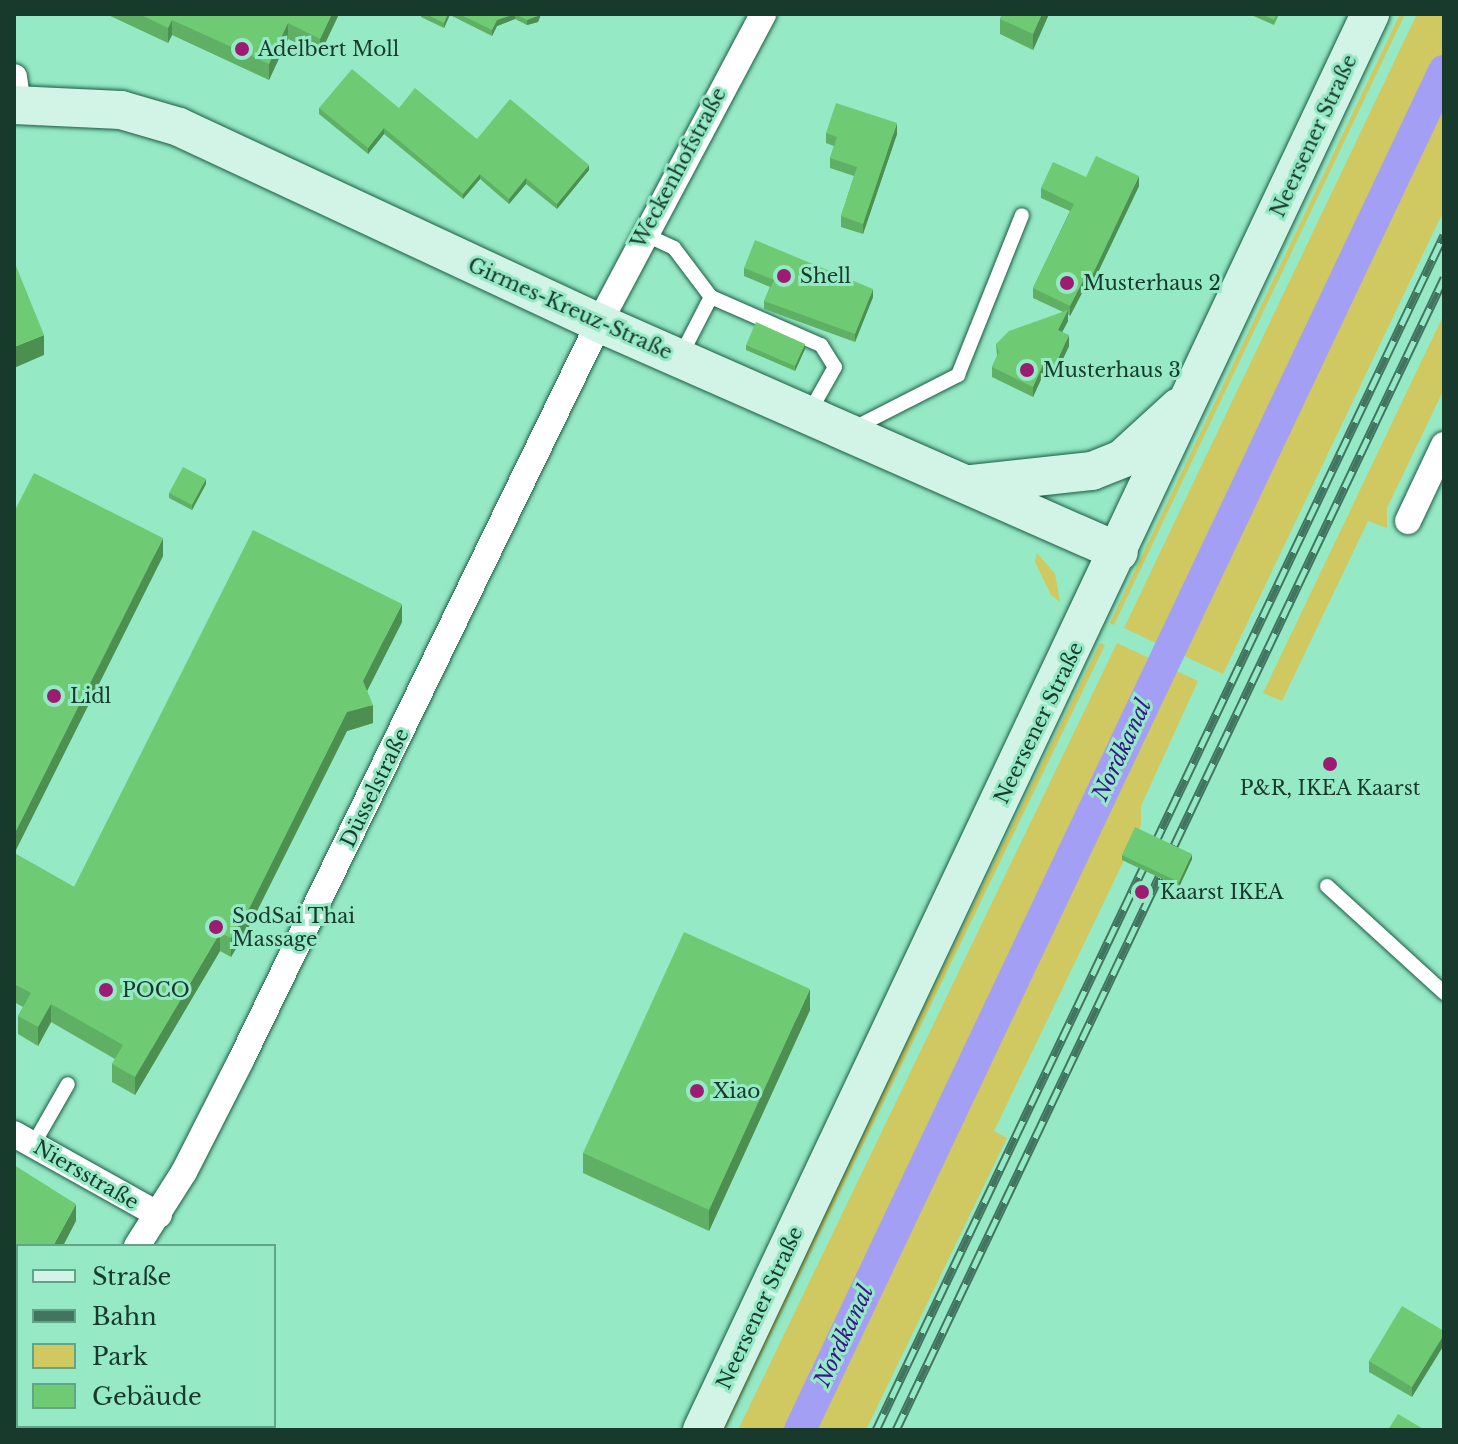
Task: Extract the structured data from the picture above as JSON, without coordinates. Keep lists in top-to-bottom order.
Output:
{
  "streets": {
    "main road": ["Neersener Straße", "Girmes-Kreuz-Straße"],
    "street": ["Weckenhofstraße", "Düsselstraße", "Niersstraße"]
  },
  "crossings": [
    ["Neersener Straße", "Girmes-Kreuz-Straße"],
    ["Weckenhofstraße", "Girmes-Kreuz-Straße"],
    ["Weckenhofstraße", "Düsselstraße"],
    ["Girmes-Kreuz-Straße", "Düsselstraße"],
    ["Düsselstraße", "Niersstraße"]
  ],
  "water": ["Nordkanal"],
  "places": [
    "Adelbert Moll",
    "Shell",
    "Musterhaus 2",
    "Musterhaus 3",
    "Lidl",
    "P&R, IKEA Kaarst",
    "Kaarst IKEA",
    "SodSai Thai Massage",
    "POCO",
    "Xiao"
  ],
  "legend": [
    "Straße",
    "Bahn",
    "Park",
    "Gebäude"
  ]
}
